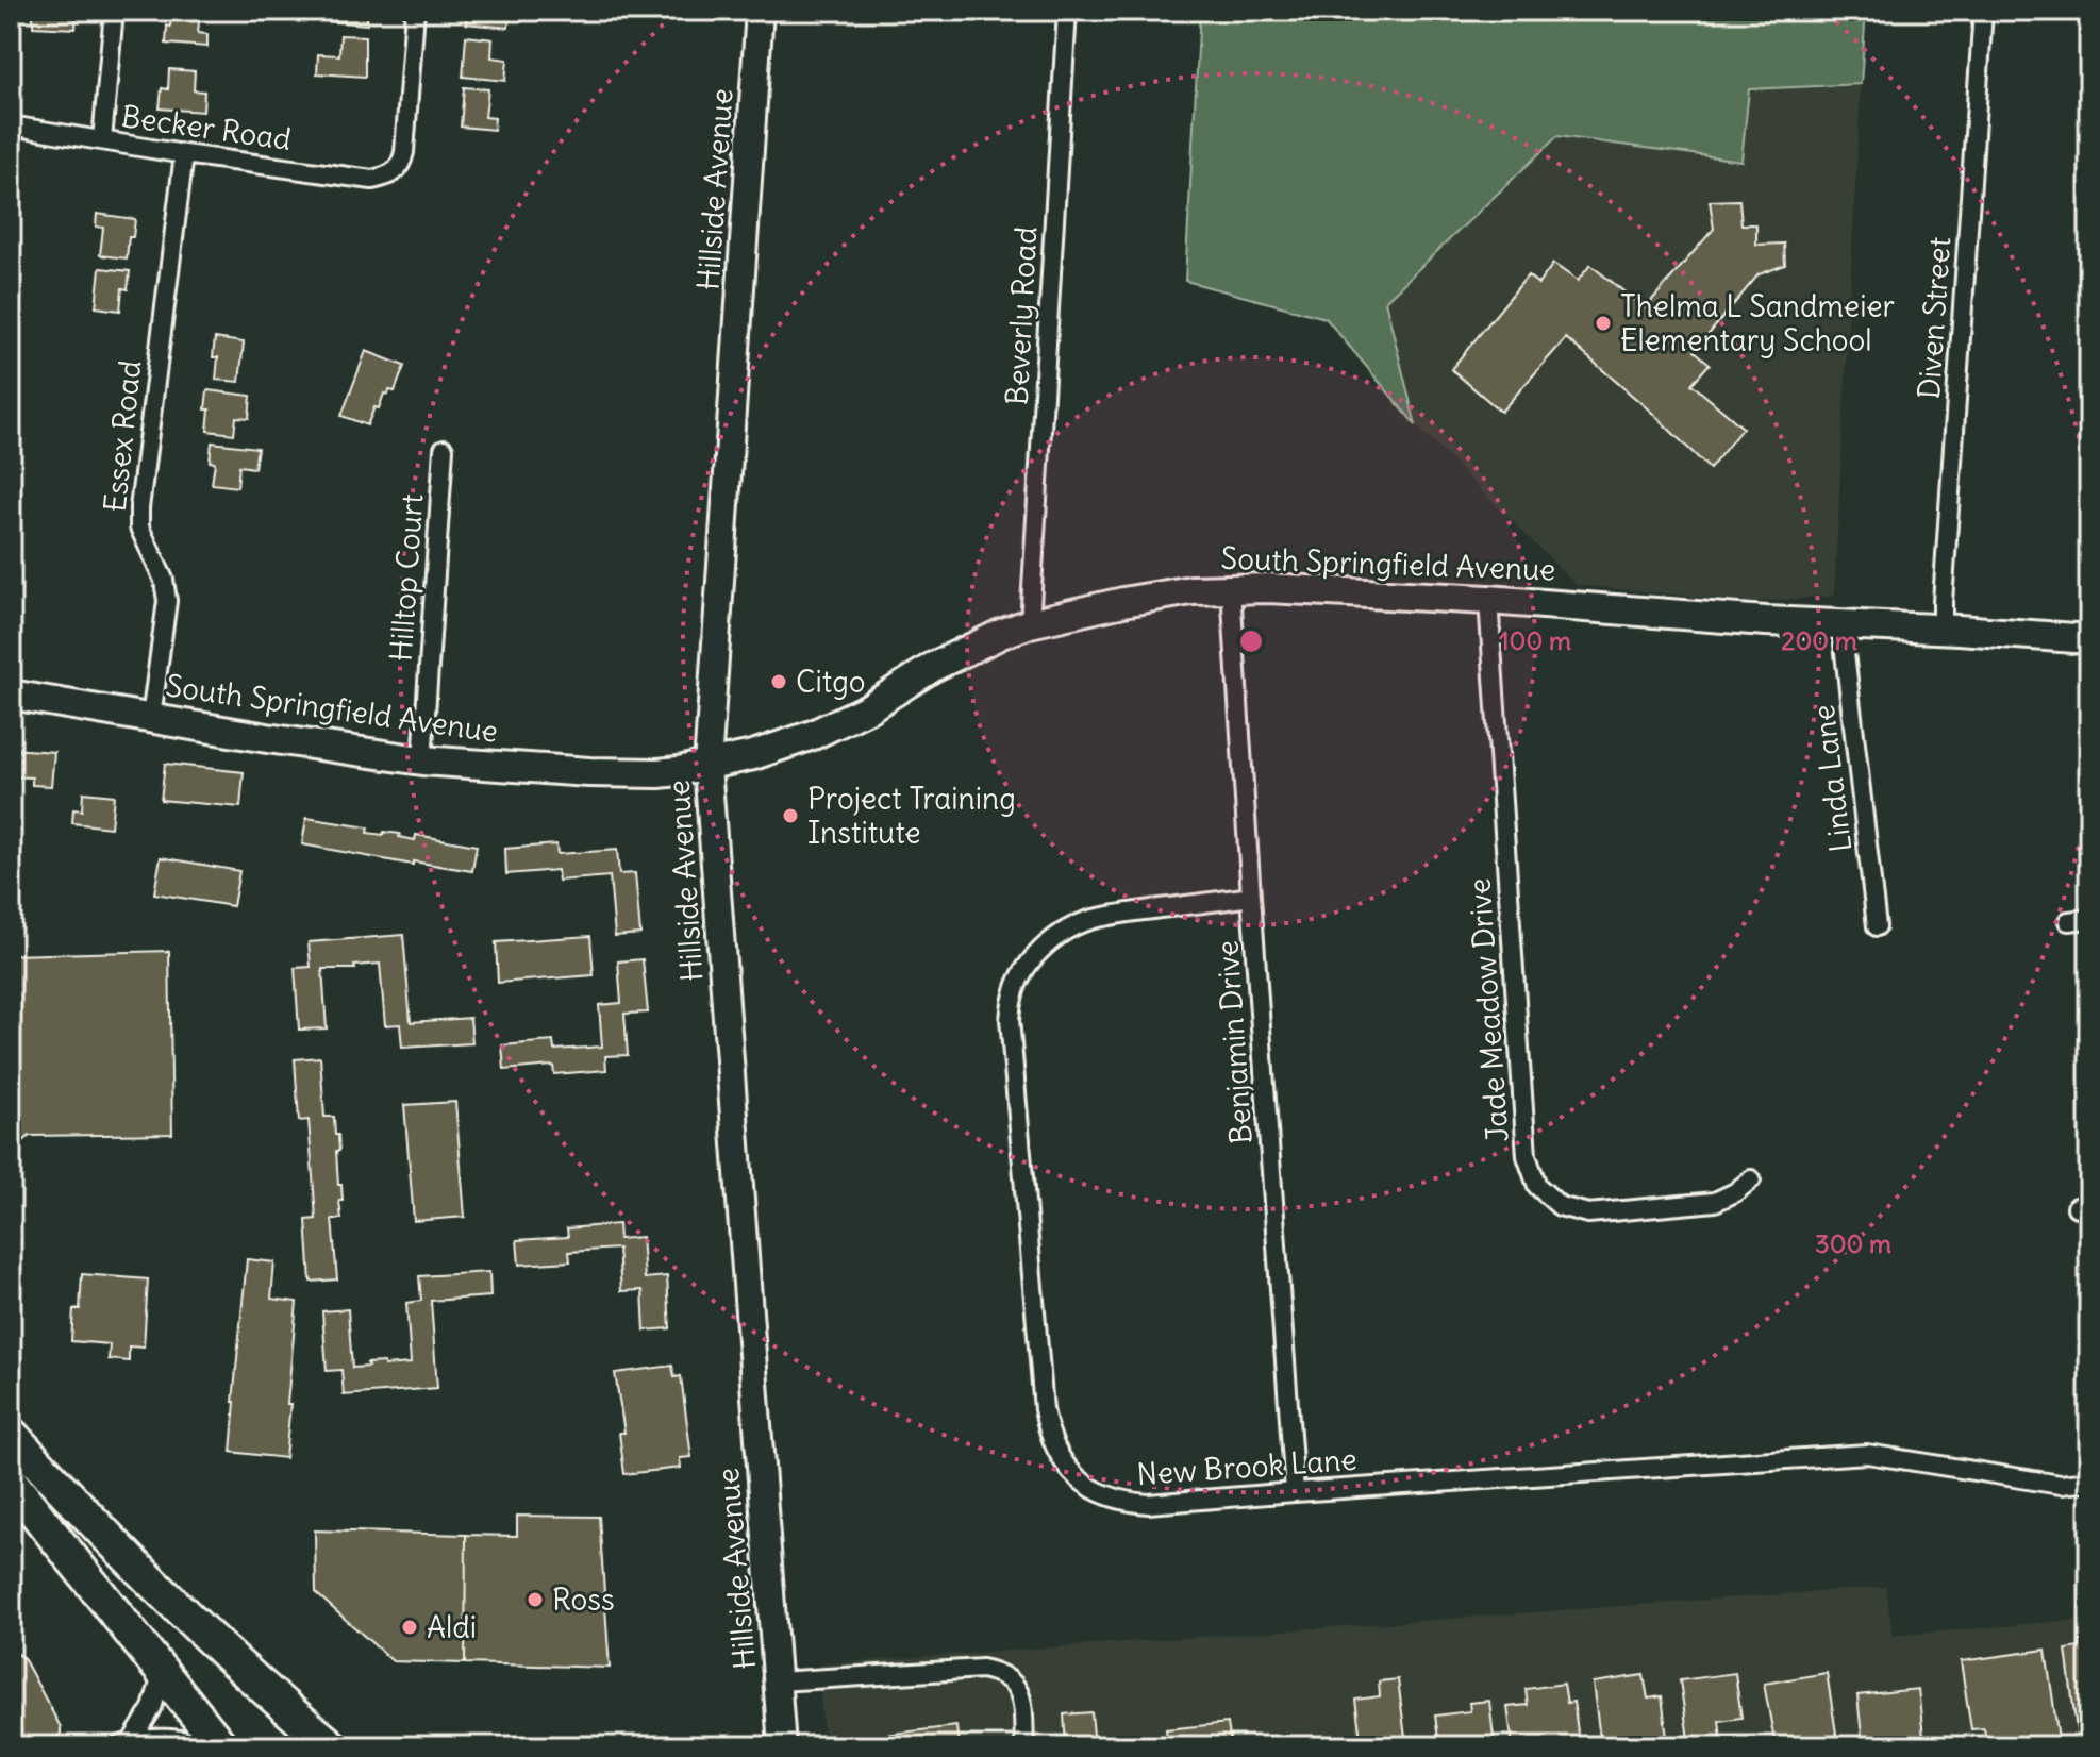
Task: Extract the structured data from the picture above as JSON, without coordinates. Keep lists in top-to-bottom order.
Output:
{
  "streets": {
    "main road": ["South Springfield Avenue"],
    "street": [
      "Becker Road",
      "Hillside Avenue",
      "Beverly Road",
      "Diven Street",
      "Essex Road",
      "Hilltop Court",
      "Linda Lane",
      "Jade Meadow Drive",
      "Benjamin Drive",
      "New Brook Lane"
    ]
  },
  "crossings": [
    ["Becker Road", "Essex Road"],
    ["Hillside Avenue", "South Springfield Avenue"],
    ["Beverly Road", "South Springfield Avenue"],
    ["Diven Street", "South Springfield Avenue"],
    ["Essex Road", "South Springfield Avenue"],
    ["South Springfield Avenue", "Hilltop Court"],
    ["South Springfield Avenue", "Linda Lane"],
    ["South Springfield Avenue", "Jade Meadow Drive"],
    ["South Springfield Avenue", "Benjamin Drive"],
    ["Benjamin Drive", "New Brook Lane"]
  ],
  "places": [
    "Thelma L Sandmeier Elementary School",
    "Citgo",
    "Project Training Institute",
    "Ross",
    "Aldi"
  ],
  "rings": ["100 m", "200 m", "300 m"]
}
